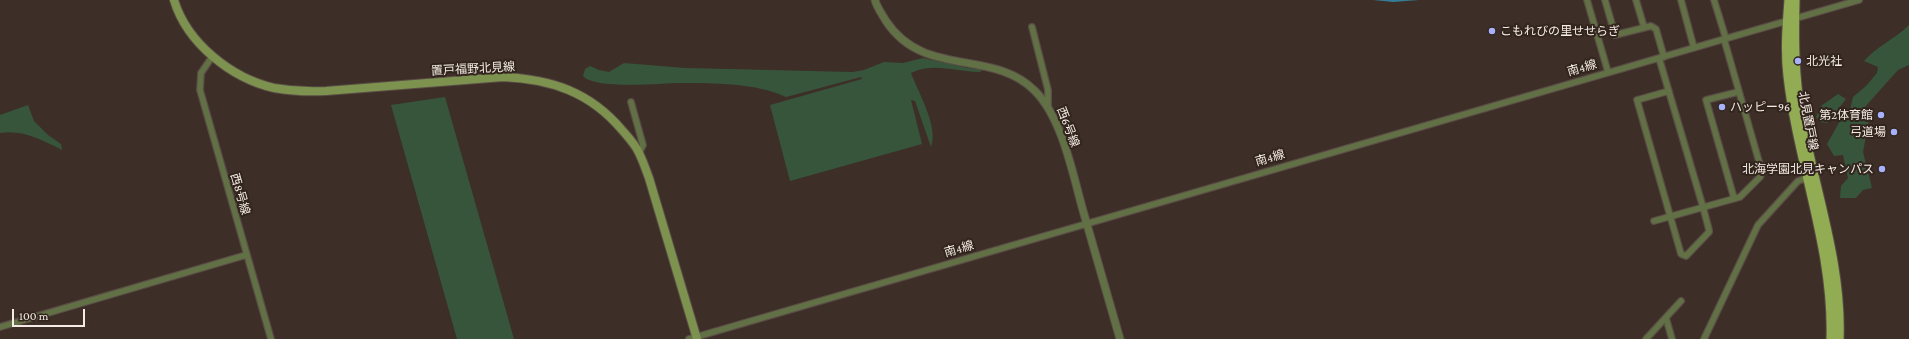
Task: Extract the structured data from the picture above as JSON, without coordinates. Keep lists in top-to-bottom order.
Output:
{
  "streets": {
    "main road": ["置戸福野北見線", "北見置戸線"],
    "street": ["南4線", "西6号線", "西8号線"]
  },
  "crossings": [
    ["南4線", "置戸福野北見線"],
    ["南4線", "北見置戸線"],
    ["南4線", "西6号線"],
    ["置戸福野北見線", "西8号線"]
  ],
  "places": [
    "こもれびの里せせらぎ",
    "北光社",
    "ハッピー96",
    "第2体育館",
    "弓道場",
    "北海学園北見キャンパス"
  ],
  "scale_bar": "100 m"
}
